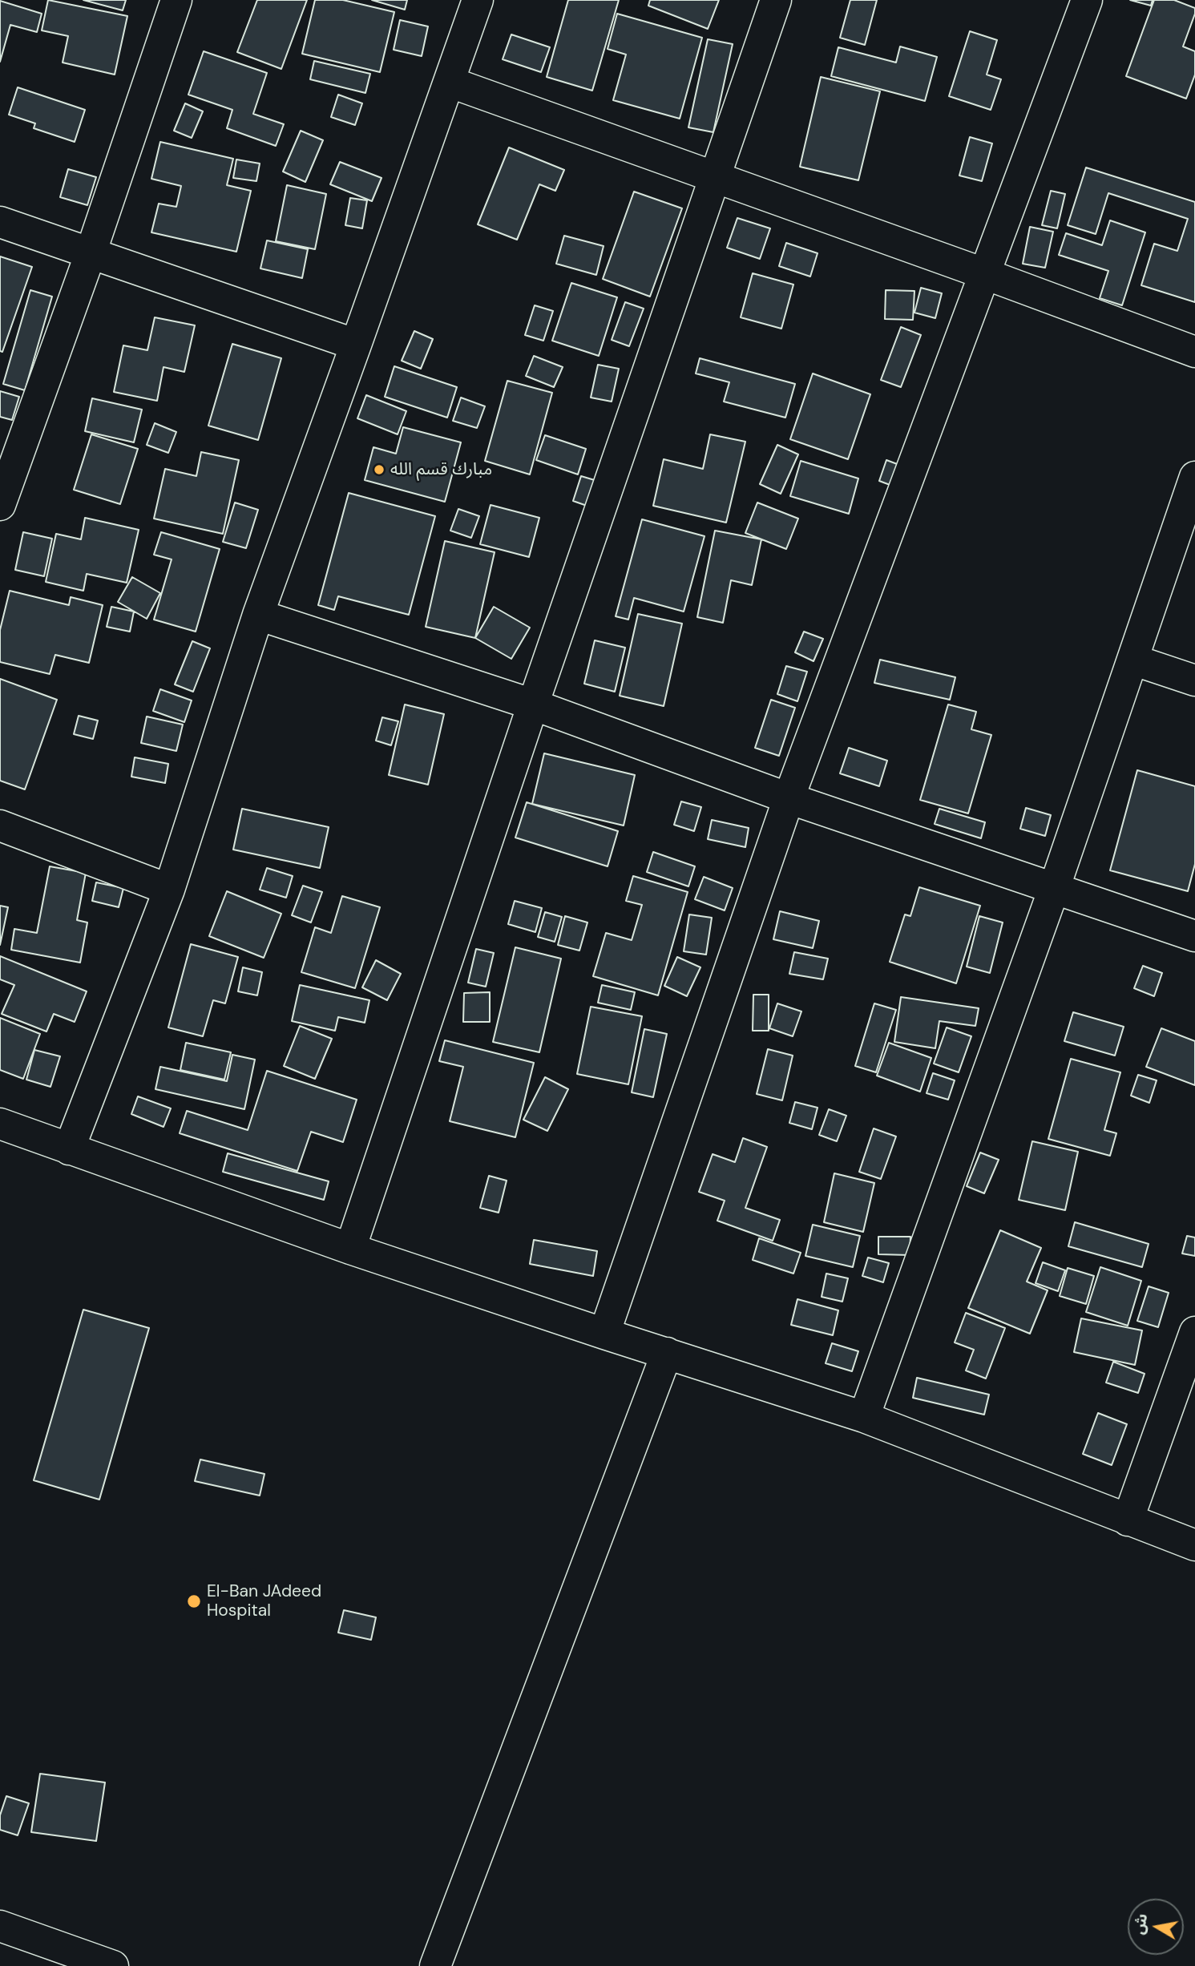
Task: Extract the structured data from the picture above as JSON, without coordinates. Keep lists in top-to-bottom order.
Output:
{
  "places": ["مبارك قسم الله", "El-Ban JAdeed Hospital"],
  "north": "left"
}
